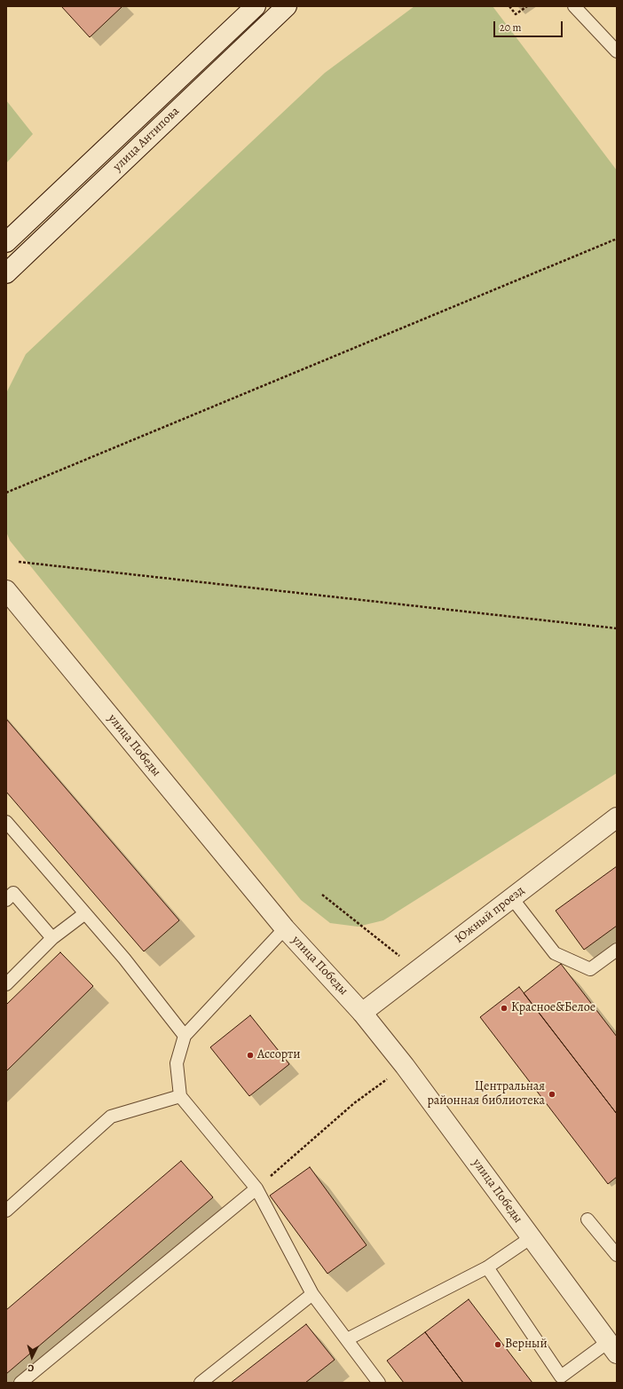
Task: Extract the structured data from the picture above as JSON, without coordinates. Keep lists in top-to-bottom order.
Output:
{
  "streets": {
    "street": ["улица Антипова", "улица Победы", "Южный проезд"]
  },
  "crossings": [
    ["улица Победы", "Южный проезд"]
  ],
  "places": [
    "Красное&Белое",
    "Ассорти",
    "Центральная районная библиотека",
    "Верный"
  ],
  "scale_bar": "20 m",
  "north": "bottom"
}
